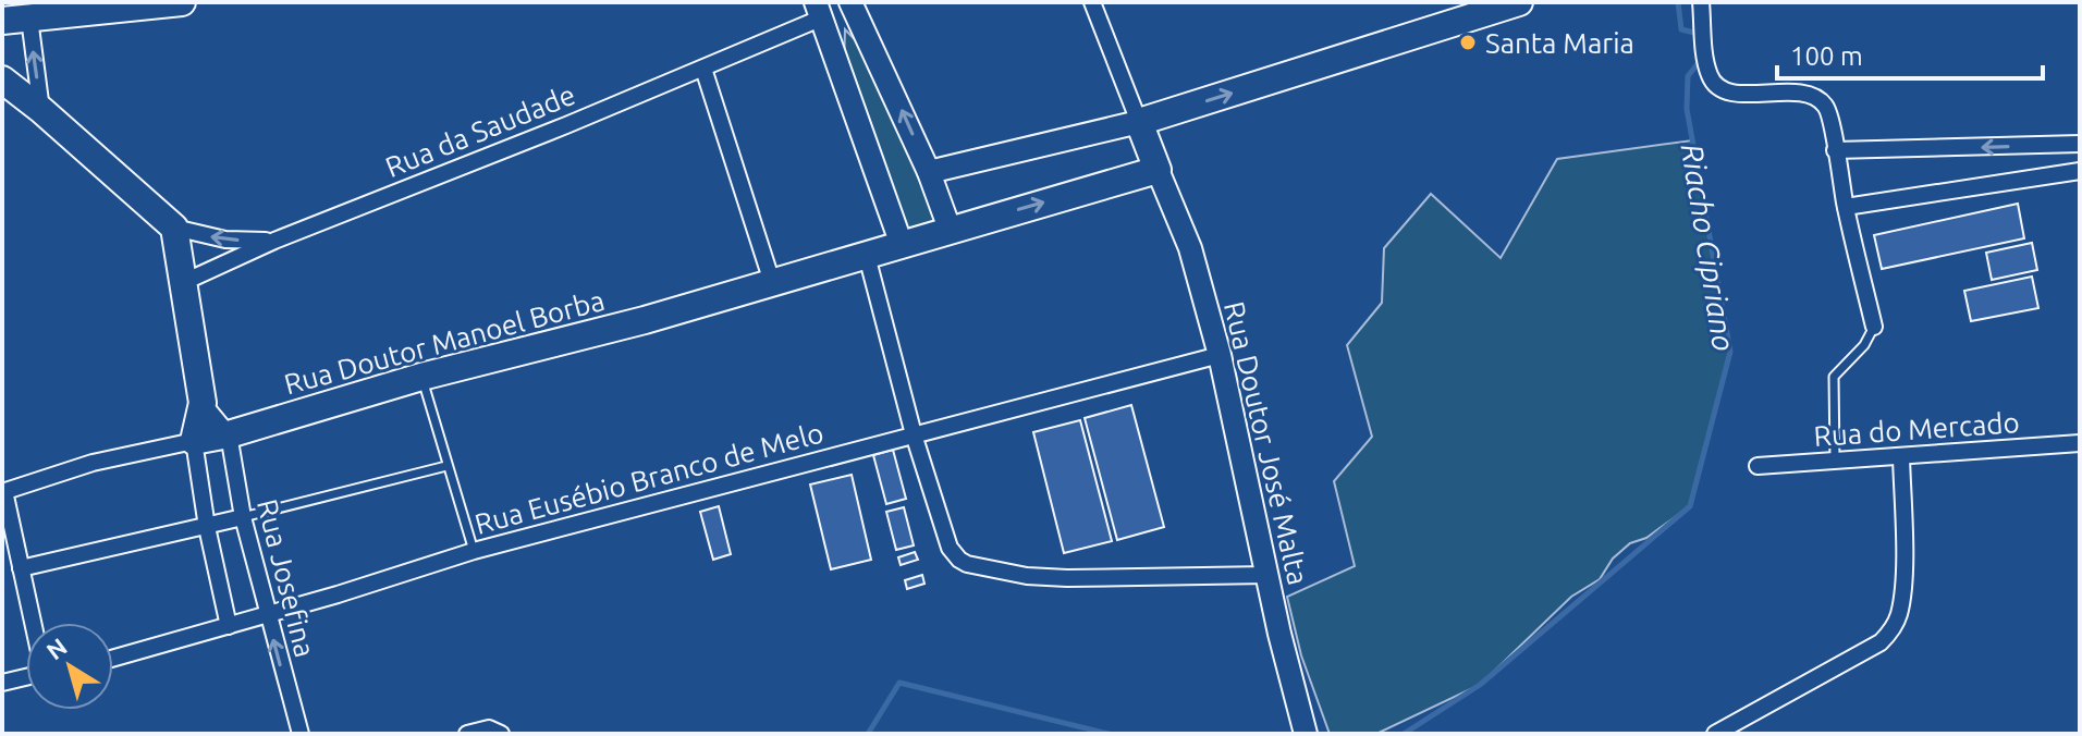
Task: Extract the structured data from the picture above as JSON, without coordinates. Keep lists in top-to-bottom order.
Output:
{
  "streets": {
    "main road": ["Rua Doutor Manoel Borba"],
    "street": [
      "Rua da Saudade",
      "Rua do Mercado",
      "Rua Doutor José Malta",
      "Rua Eusébio Branco de Melo",
      "Rua Josefina"
    ]
  },
  "crossings": [
    ["Rua Doutor Manoel Borba", "Rua Doutor José Malta"],
    ["Rua Doutor Manoel Borba", "Rua Josefina"],
    ["Rua Doutor José Malta", "Rua Eusébio Branco de Melo"],
    ["Rua Eusébio Branco de Melo", "Rua Josefina"]
  ],
  "one_way": ["Rua Josefina"],
  "water": ["Riacho Cipriano"],
  "places": ["Santa Maria"],
  "scale_bar": "100 m",
  "north": "top left"
}
